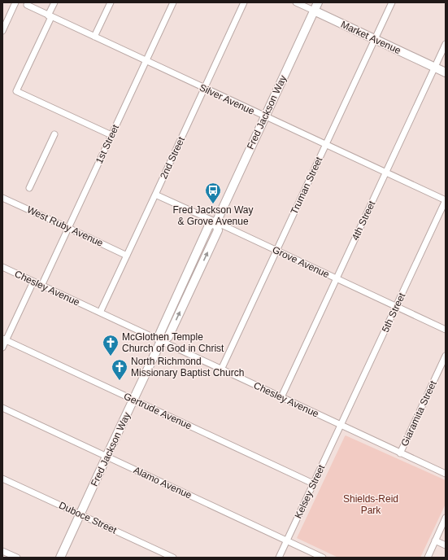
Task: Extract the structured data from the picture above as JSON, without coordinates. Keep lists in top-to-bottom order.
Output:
{
  "streets": {
    "street": [
      "Market Avenue",
      "Silver Avenue",
      "Fred Jackson Way",
      "1st Street",
      "2nd Street",
      "Truman Street",
      "4th Street",
      "West Ruby Avenue",
      "Grove Avenue",
      "Chesley Avenue",
      "5th Street",
      "Gertrude Avenue",
      "Giaramita Street",
      "Alamo Avenue",
      "Kelsey Street",
      "Duboce Street"
    ]
  },
  "crossings": [
    ["Market Avenue", "Fred Jackson Way"],
    ["Market Avenue", "Truman Street"],
    ["Market Avenue", "4th Street"],
    ["Silver Avenue", "Fred Jackson Way"],
    ["Silver Avenue", "1st Street"],
    ["Silver Avenue", "2nd Street"],
    ["Silver Avenue", "Truman Street"],
    ["Silver Avenue", "4th Street"],
    ["Silver Avenue", "5th Street"],
    ["Fred Jackson Way", "Grove Avenue"],
    ["Fred Jackson Way", "Chesley Avenue"],
    ["Fred Jackson Way", "Gertrude Avenue"],
    ["Fred Jackson Way", "Alamo Avenue"],
    ["Fred Jackson Way", "Duboce Street"],
    ["1st Street", "West Ruby Avenue"],
    ["1st Street", "Chesley Avenue"],
    ["2nd Street", "West Ruby Avenue"],
    ["2nd Street", "Grove Avenue"],
    ["2nd Street", "Chesley Avenue"],
    ["Truman Street", "Grove Avenue"],
    ["Truman Street", "Chesley Avenue"],
    ["4th Street", "Grove Avenue"],
    ["4th Street", "Chesley Avenue"],
    ["Grove Avenue", "5th Street"],
    ["Chesley Avenue", "5th Street"],
    ["Chesley Avenue", "Giaramita Street"],
    ["Chesley Avenue", "Kelsey Street"],
    ["5th Street", "Kelsey Street"],
    ["Gertrude Avenue", "Kelsey Street"],
    ["Alamo Avenue", "Kelsey Street"]
  ],
  "parks": ["Shields-Reid Park"],
  "places": {
    "bus stop": ["Fred Jackson Way & Grove Avenue"],
    "church": ["McGlothen Temple Church of God in Christ", "North Richmond Missionary Baptist Church"]
  }
}
